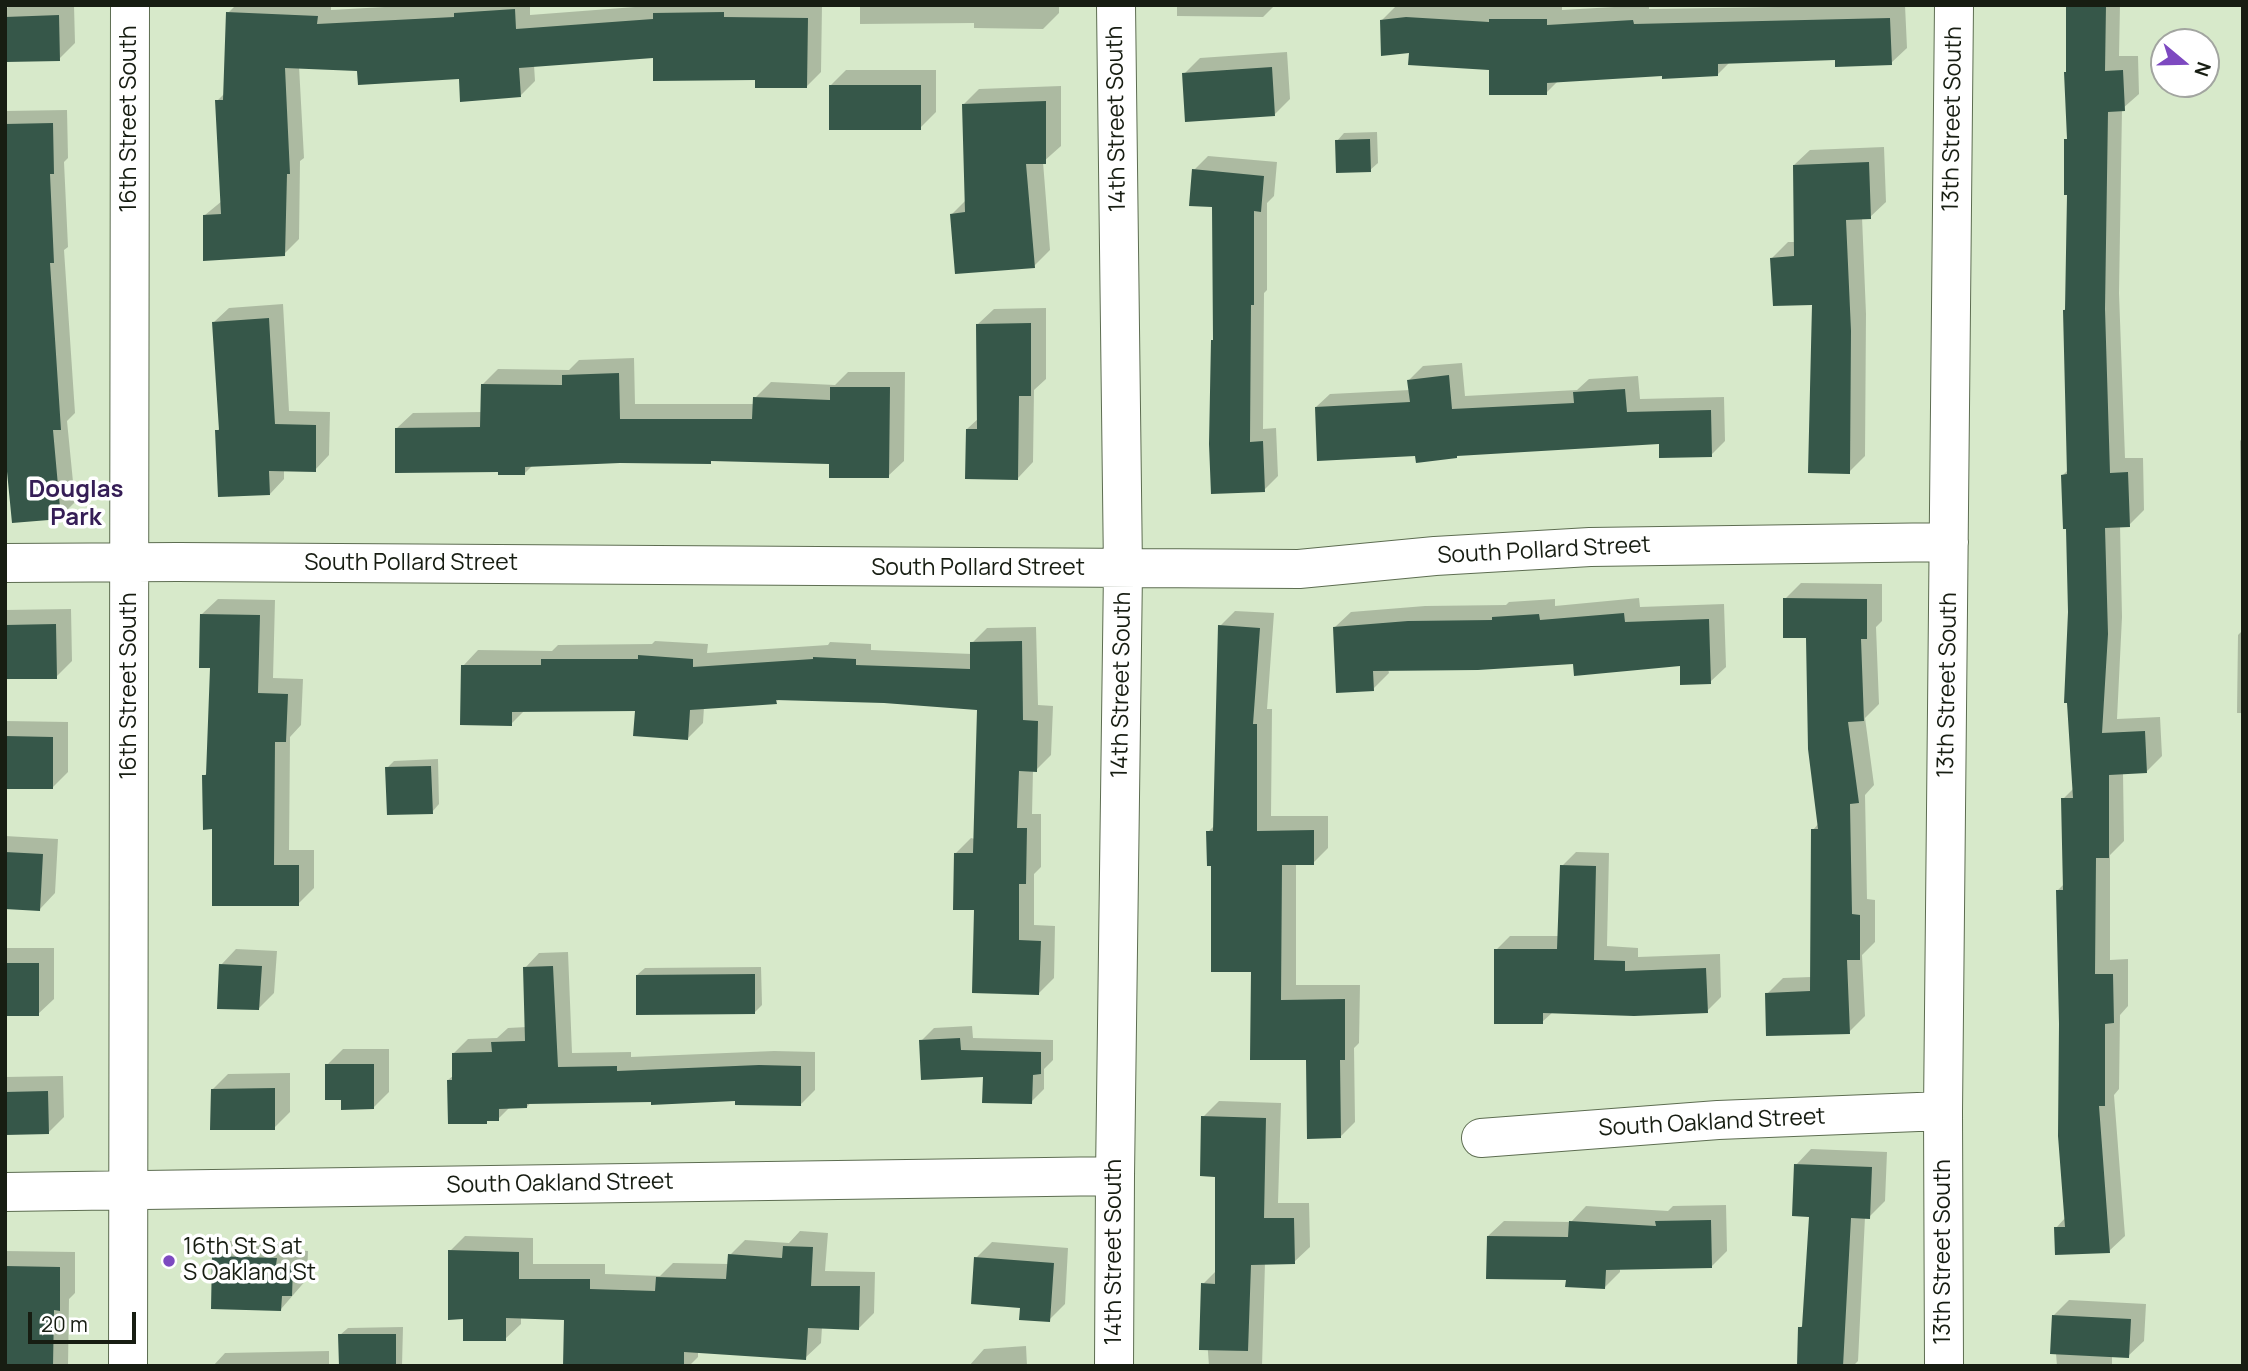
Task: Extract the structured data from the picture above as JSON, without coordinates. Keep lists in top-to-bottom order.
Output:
{
  "streets": {
    "street": [
      "16th Street South",
      "14th Street South",
      "13th Street South",
      "South Pollard Street",
      "South Oakland Street"
    ]
  },
  "crossings": [
    ["16th Street South", "South Pollard Street"],
    ["16th Street South", "South Oakland Street"],
    ["14th Street South", "South Pollard Street"],
    ["14th Street South", "South Oakland Street"],
    ["13th Street South", "South Pollard Street"],
    ["13th Street South", "South Oakland Street"]
  ],
  "districts": ["Douglas Park"],
  "places": ["16th St S at S Oakland St"],
  "scale_bar": "20 m",
  "north": "right"
}
